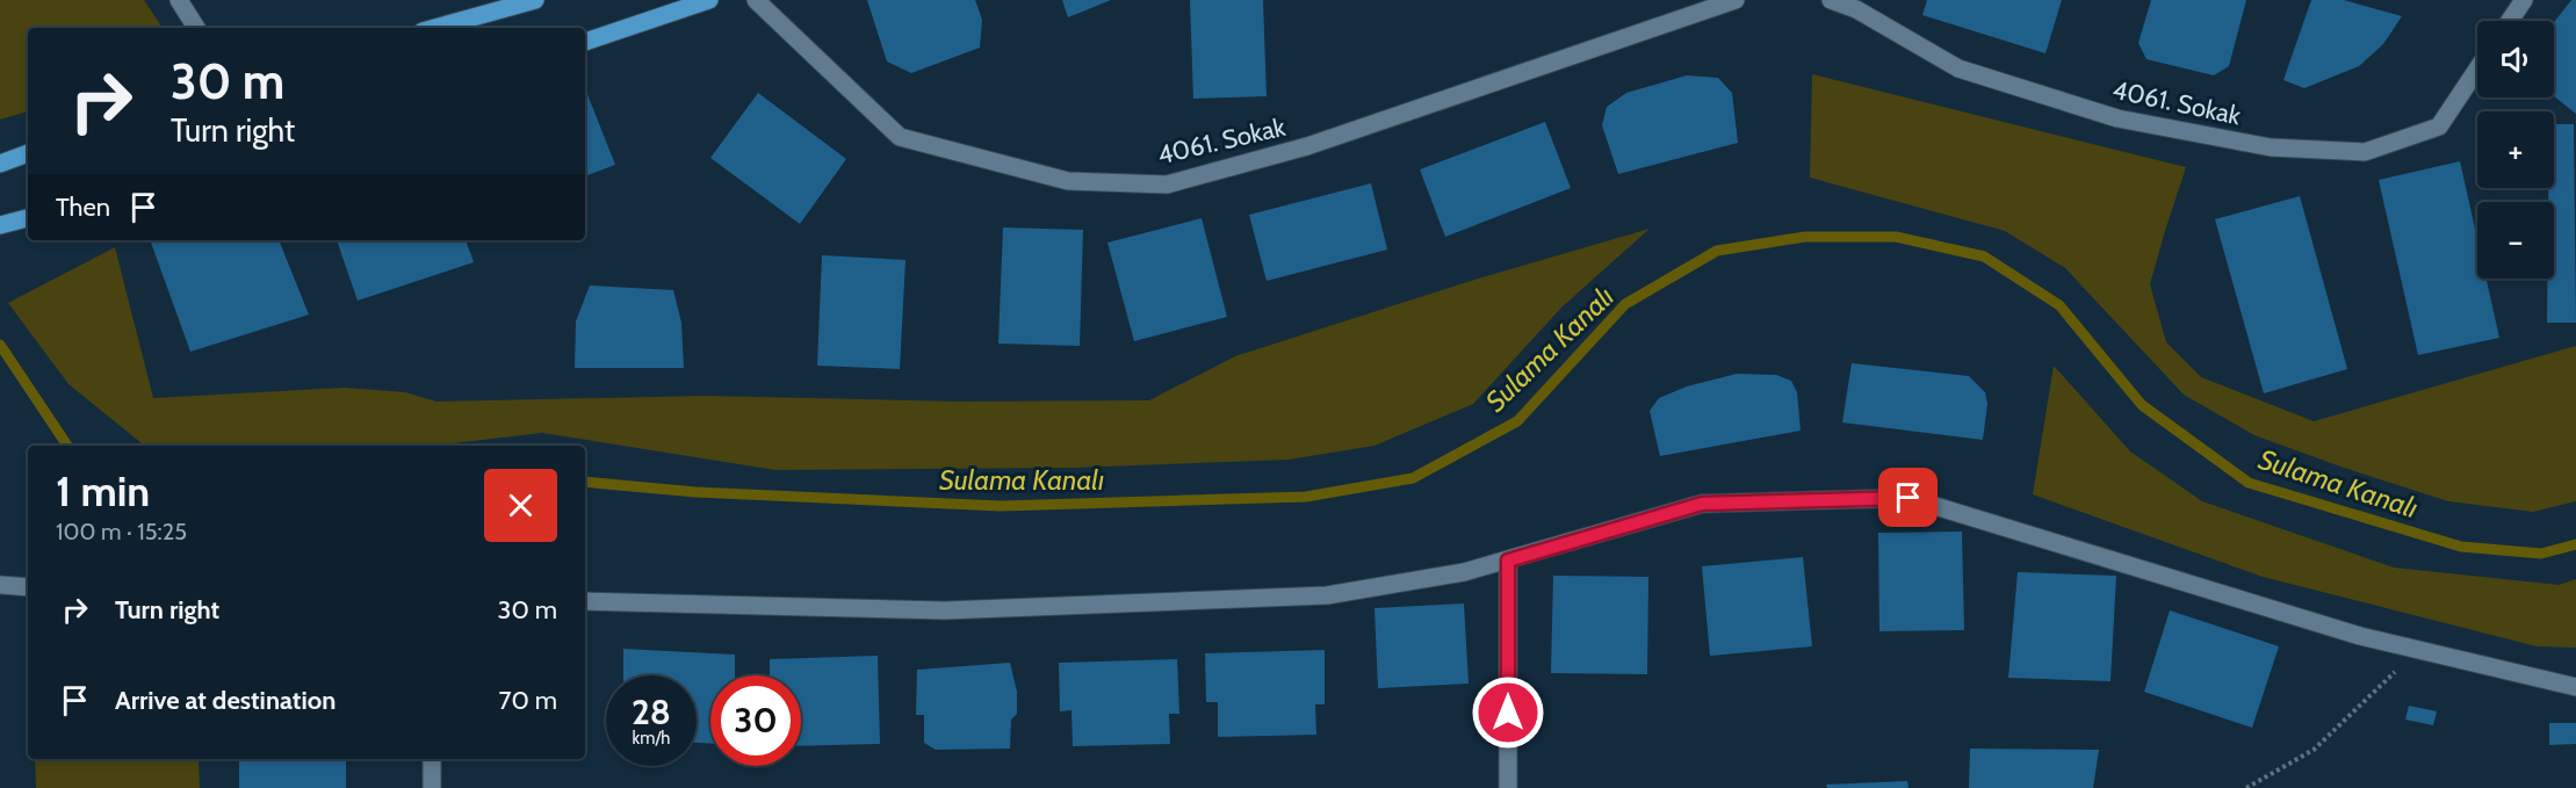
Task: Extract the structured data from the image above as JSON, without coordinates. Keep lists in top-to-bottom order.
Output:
{
  "streets": {
    "street": ["4061. Sokak"]
  },
  "water": ["Sulama Kanalı"],
  "page": {
    "map_buttons": ["+", "−"],
    "turn": ["30 m", "Turn right"],
    "then": "Then",
    "heading": ["1 min", "100 m · 15:25"],
    "list": [
      {
        "name": "Turn right",
        "value": "30 m"
      },
      {
        "name": "Arrive at destination",
        "value": "70 m"
      }
    ],
    "speed": "28 km/h",
    "limit": "30"
  }
}
